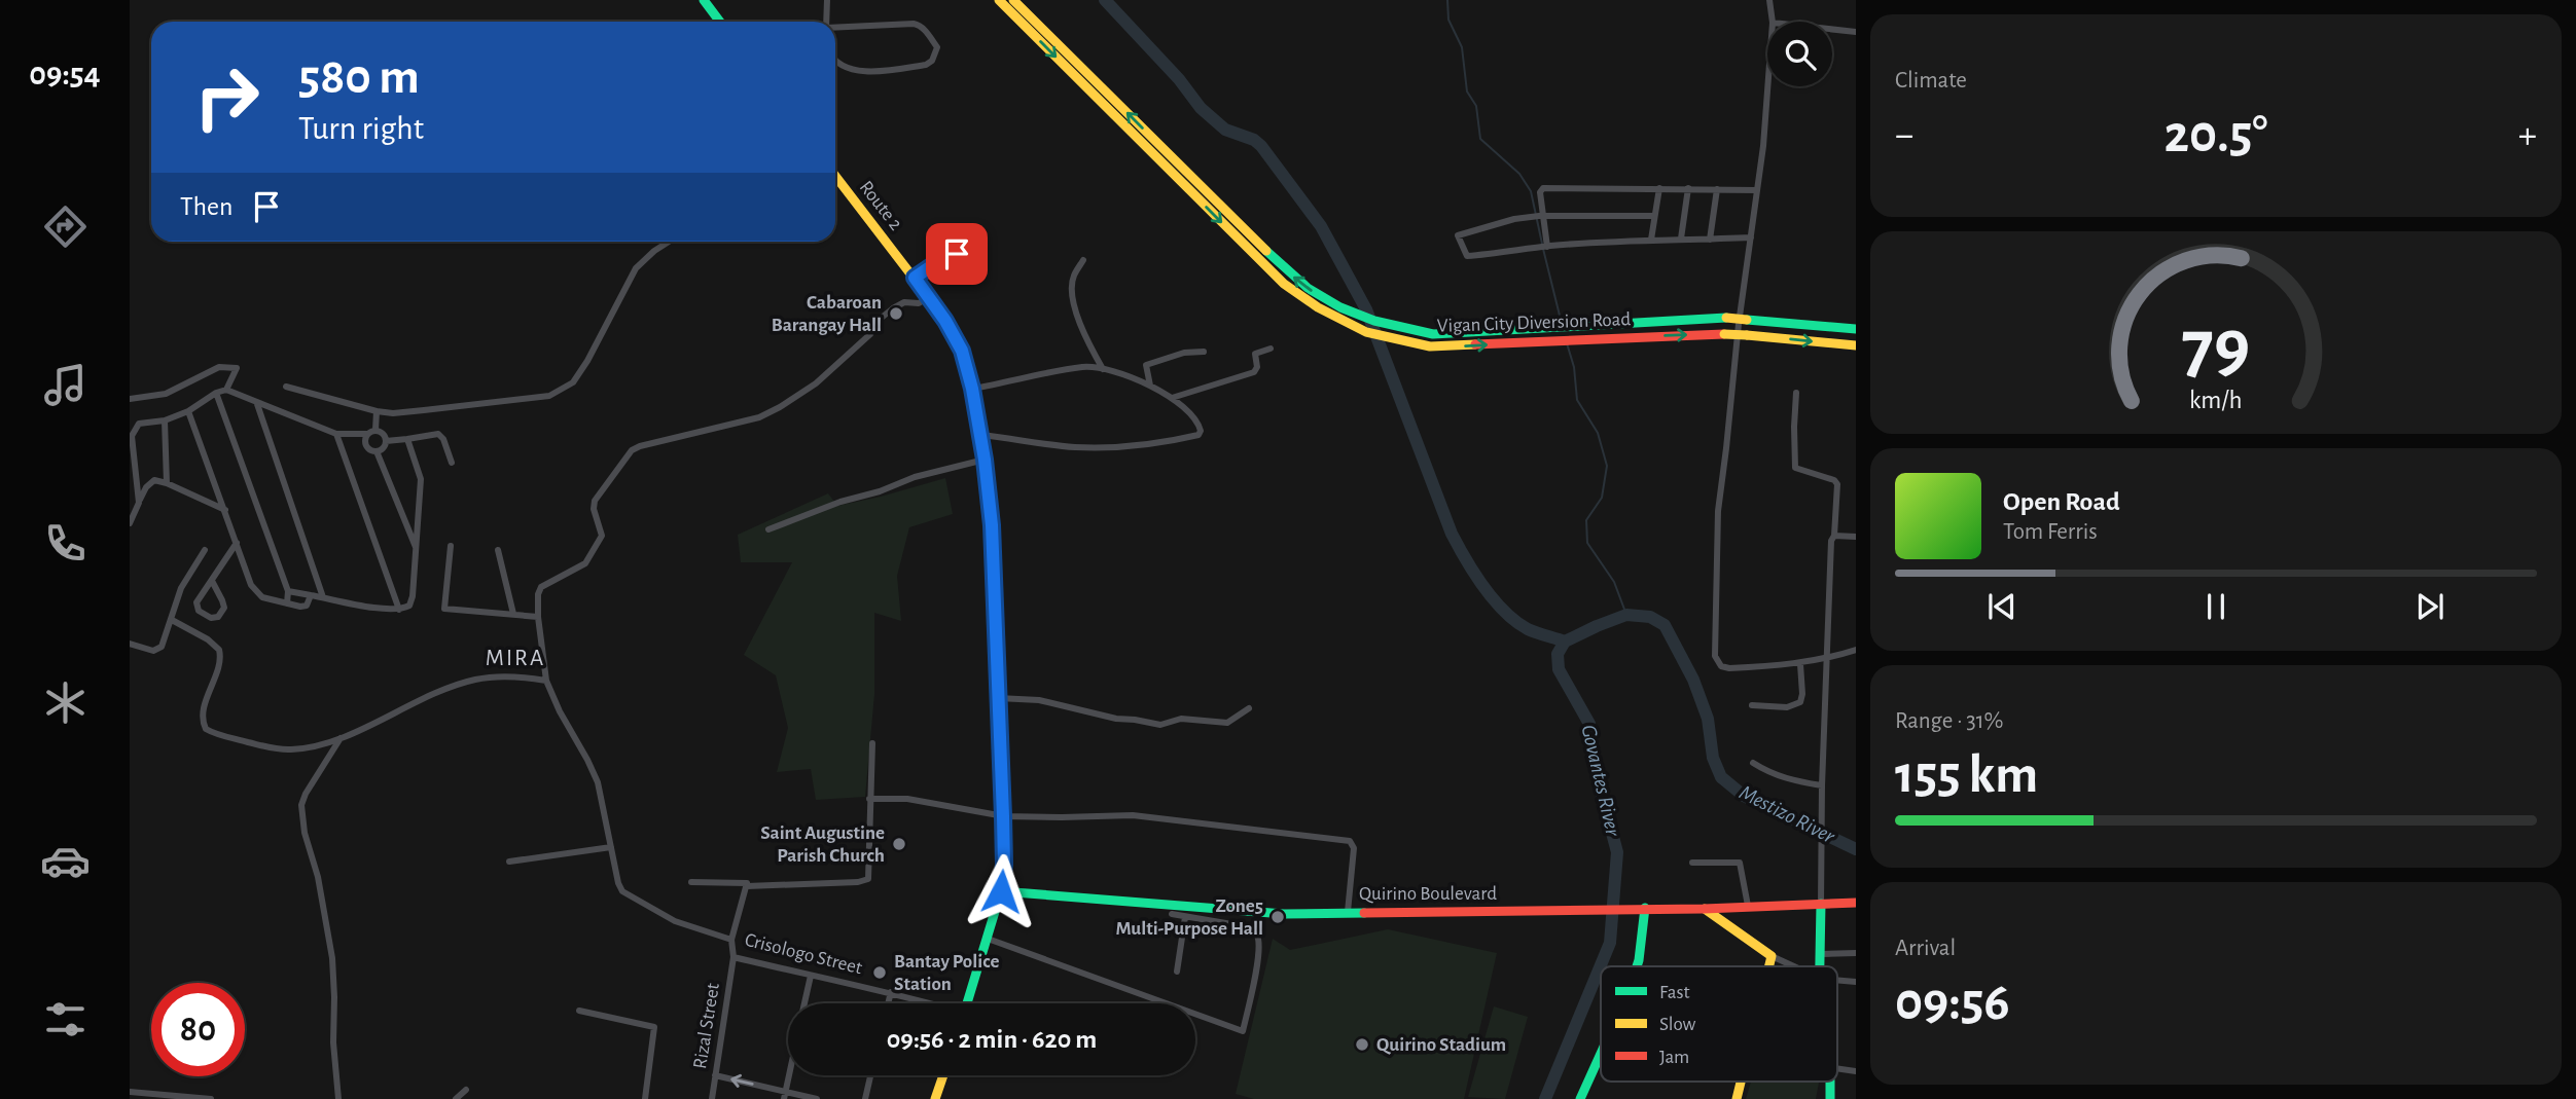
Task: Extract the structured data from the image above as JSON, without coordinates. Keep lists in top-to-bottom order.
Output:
{
  "streets": {
    "main road": ["Route 2", "Vigan City Diversion Road", "Quirino Boulevard"],
    "street": ["Crisologo Street", "Rizal Street"]
  },
  "crossings": [
    ["Route 2", "Quirino Boulevard"],
    ["Crisologo Street", "Rizal Street"]
  ],
  "districts": ["MIRA"],
  "water": ["Govantes River", "Mestizo River"],
  "places": [
    "Cabaroan Barangay Hall",
    "Saint Augustine Parish Church",
    "Zone5 Multi-Purpose Hall",
    "Bantay Police Station",
    "Quirino Stadium"
  ],
  "legend": ["Fast", "Slow", "Jam"],
  "page": {
    "tabs": "09:54",
    "tile": [
      "Climate",
      ["Range · 31%", "155 km"],
      ["Arrival", "09:56"]
    ],
    "turn": ["580 m", "Turn right"],
    "heat": ["−", "20.5°", "+"],
    "then": "Then",
    "song": ["Open Road", "Tom Ferris"],
    "limit": "80",
    "trip": "09:56 · 2 min · 620 m",
    "gauge": ["79", "km/h"]
  }
}
